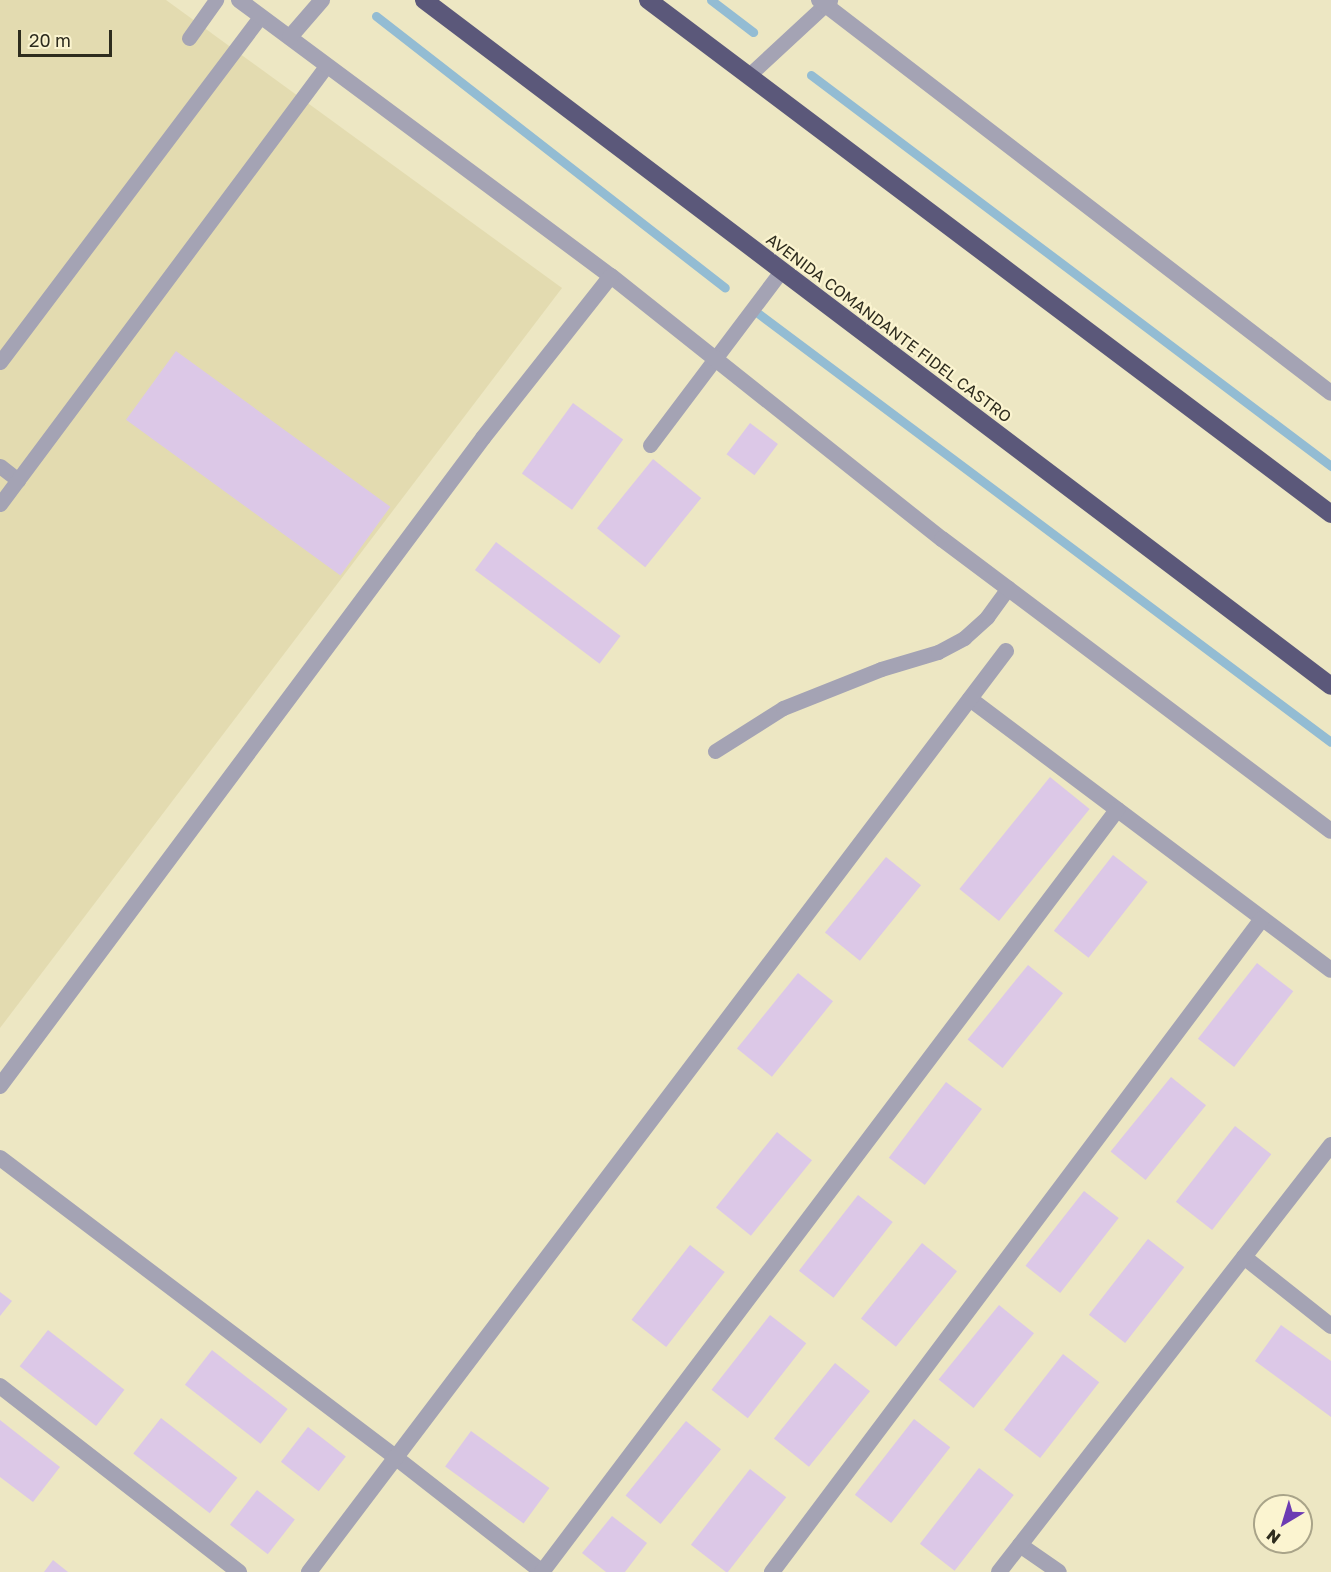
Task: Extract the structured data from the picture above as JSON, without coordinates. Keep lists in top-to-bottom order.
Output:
{
  "streets": {
    "highway": ["AVENIDA COMANDANTE FIDEL CASTRO"]
  },
  "scale_bar": "20 m",
  "north": "bottom left"
}
